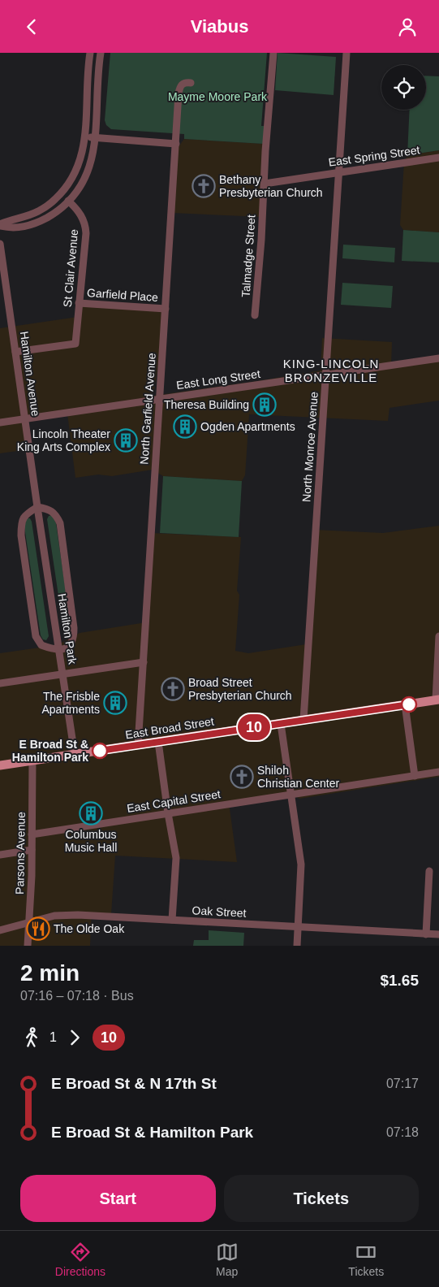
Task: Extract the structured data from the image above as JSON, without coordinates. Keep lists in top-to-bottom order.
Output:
{
  "streets": {
    "main road": ["East Broad Street"],
    "street": [
      "East Spring Street",
      "Talmadge Street",
      "St Clair Avenue",
      "Garfield Place",
      "Hamilton Avenue",
      "East Long Street",
      "North Garfield Avenue",
      "North Monroe Avenue",
      "Hamilton Park",
      "East Capital Street",
      "Parsons Avenue",
      "Oak Street"
    ]
  },
  "crossings": [
    ["East Spring Street", "Talmadge Street"],
    ["East Spring Street", "North Monroe Avenue"],
    ["St Clair Avenue", "Garfield Place"],
    ["St Clair Avenue", "Hamilton Avenue"],
    ["Garfield Place", "North Garfield Avenue"],
    ["Hamilton Avenue", "East Long Street"],
    ["Hamilton Avenue", "Hamilton Park"],
    ["East Long Street", "North Garfield Avenue"],
    ["East Long Street", "North Monroe Avenue"],
    ["North Garfield Avenue", "East Broad Street"],
    ["North Monroe Avenue", "East Broad Street"],
    ["Hamilton Park", "East Broad Street"],
    ["East Broad Street", "Parsons Avenue"],
    ["East Capital Street", "Parsons Avenue"],
    ["Parsons Avenue", "Oak Street"]
  ],
  "districts": ["KING-LINCOLN BRONZEVILLE"],
  "parks": ["Mayme Moore Park"],
  "places": {
    "church": ["Bethany Presbyterian Church", "Broad Street Presbyterian Church", "Shiloh Christian Center"],
    "building": [
      "Theresa Building",
      "Ogden Apartments",
      "Lincoln Theater King Arts Complex",
      "The Frisble Apartments",
      "Columbus Music Hall"
    ],
    "other": ["E Broad St & Hamilton Park"],
    "restaurant": ["The Olde Oak"]
  },
  "lines": ["bus line 10"],
  "page": {
    "header": "Viabus",
    "on_map": "10",
    "heading": ["2 min", "07:16 – 07:18 · Bus", "$1.65"],
    "legs": ["1", "10"],
    "list": [
      {
        "name": "E Broad St & N 17th St",
        "value": "07:17"
      },
      {
        "name": "E Broad St & Hamilton Park",
        "value": "07:18"
      }
    ],
    "buttons": ["Start", "Tickets"],
    "tabs": ["Directions", "Map", "Tickets"]
  }
}
